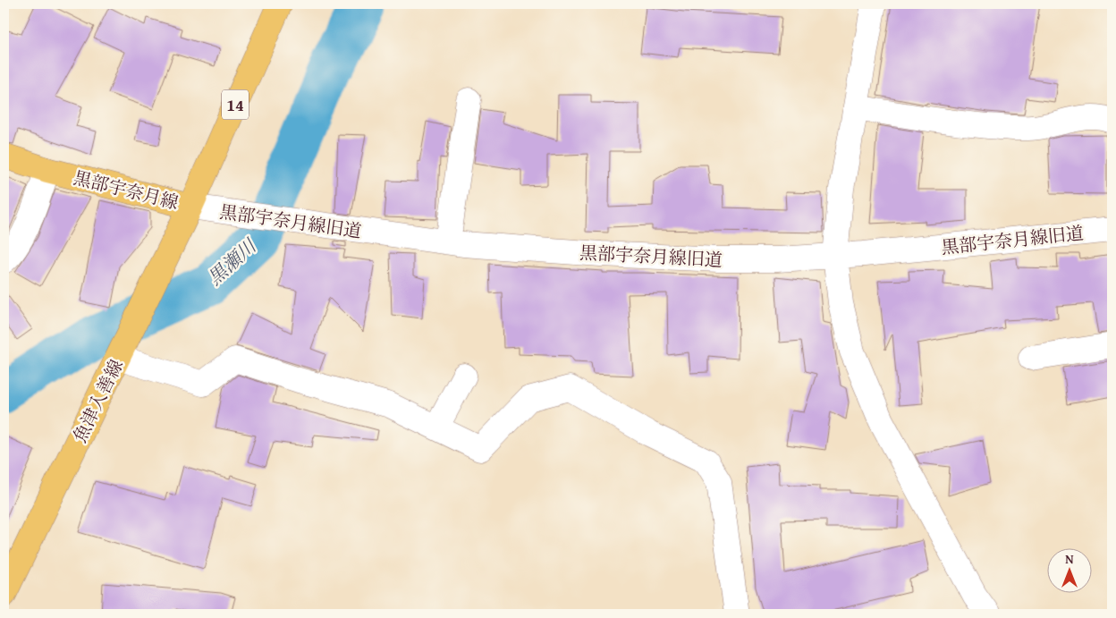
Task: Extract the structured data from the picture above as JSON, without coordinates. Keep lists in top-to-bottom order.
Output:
{
  "streets": {
    "main road": ["14", "黒部宇奈月線", "魚津入善線"],
    "street": ["黒部宇奈月線旧道"]
  },
  "crossings": [
    ["黒部宇奈月線", "黒部宇奈月線旧道"],
    ["黒部宇奈月線", "魚津入善線"],
    ["黒部宇奈月線旧道", "魚津入善線"]
  ],
  "water": ["黒瀬川"],
  "north": "top"
}
